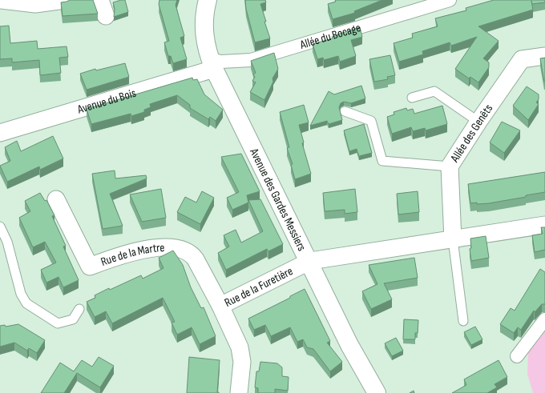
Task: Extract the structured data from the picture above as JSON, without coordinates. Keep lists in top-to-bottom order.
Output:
{
  "streets": {
    "street": [
      "Allée du Bocage",
      "Avenue du Bois",
      "Allée des Genêts",
      "Avenue des Gardes Messiers",
      "Rue de la Martre",
      "Rue de la Furetière"
    ]
  },
  "crossings": [
    ["Allée du Bocage", "Avenue du Bois"],
    ["Allée du Bocage", "Avenue des Gardes Messiers"],
    ["Avenue du Bois", "Avenue des Gardes Messiers"],
    ["Avenue des Gardes Messiers", "Rue de la Furetière"],
    ["Rue de la Martre", "Rue de la Furetière"]
  ]
}
